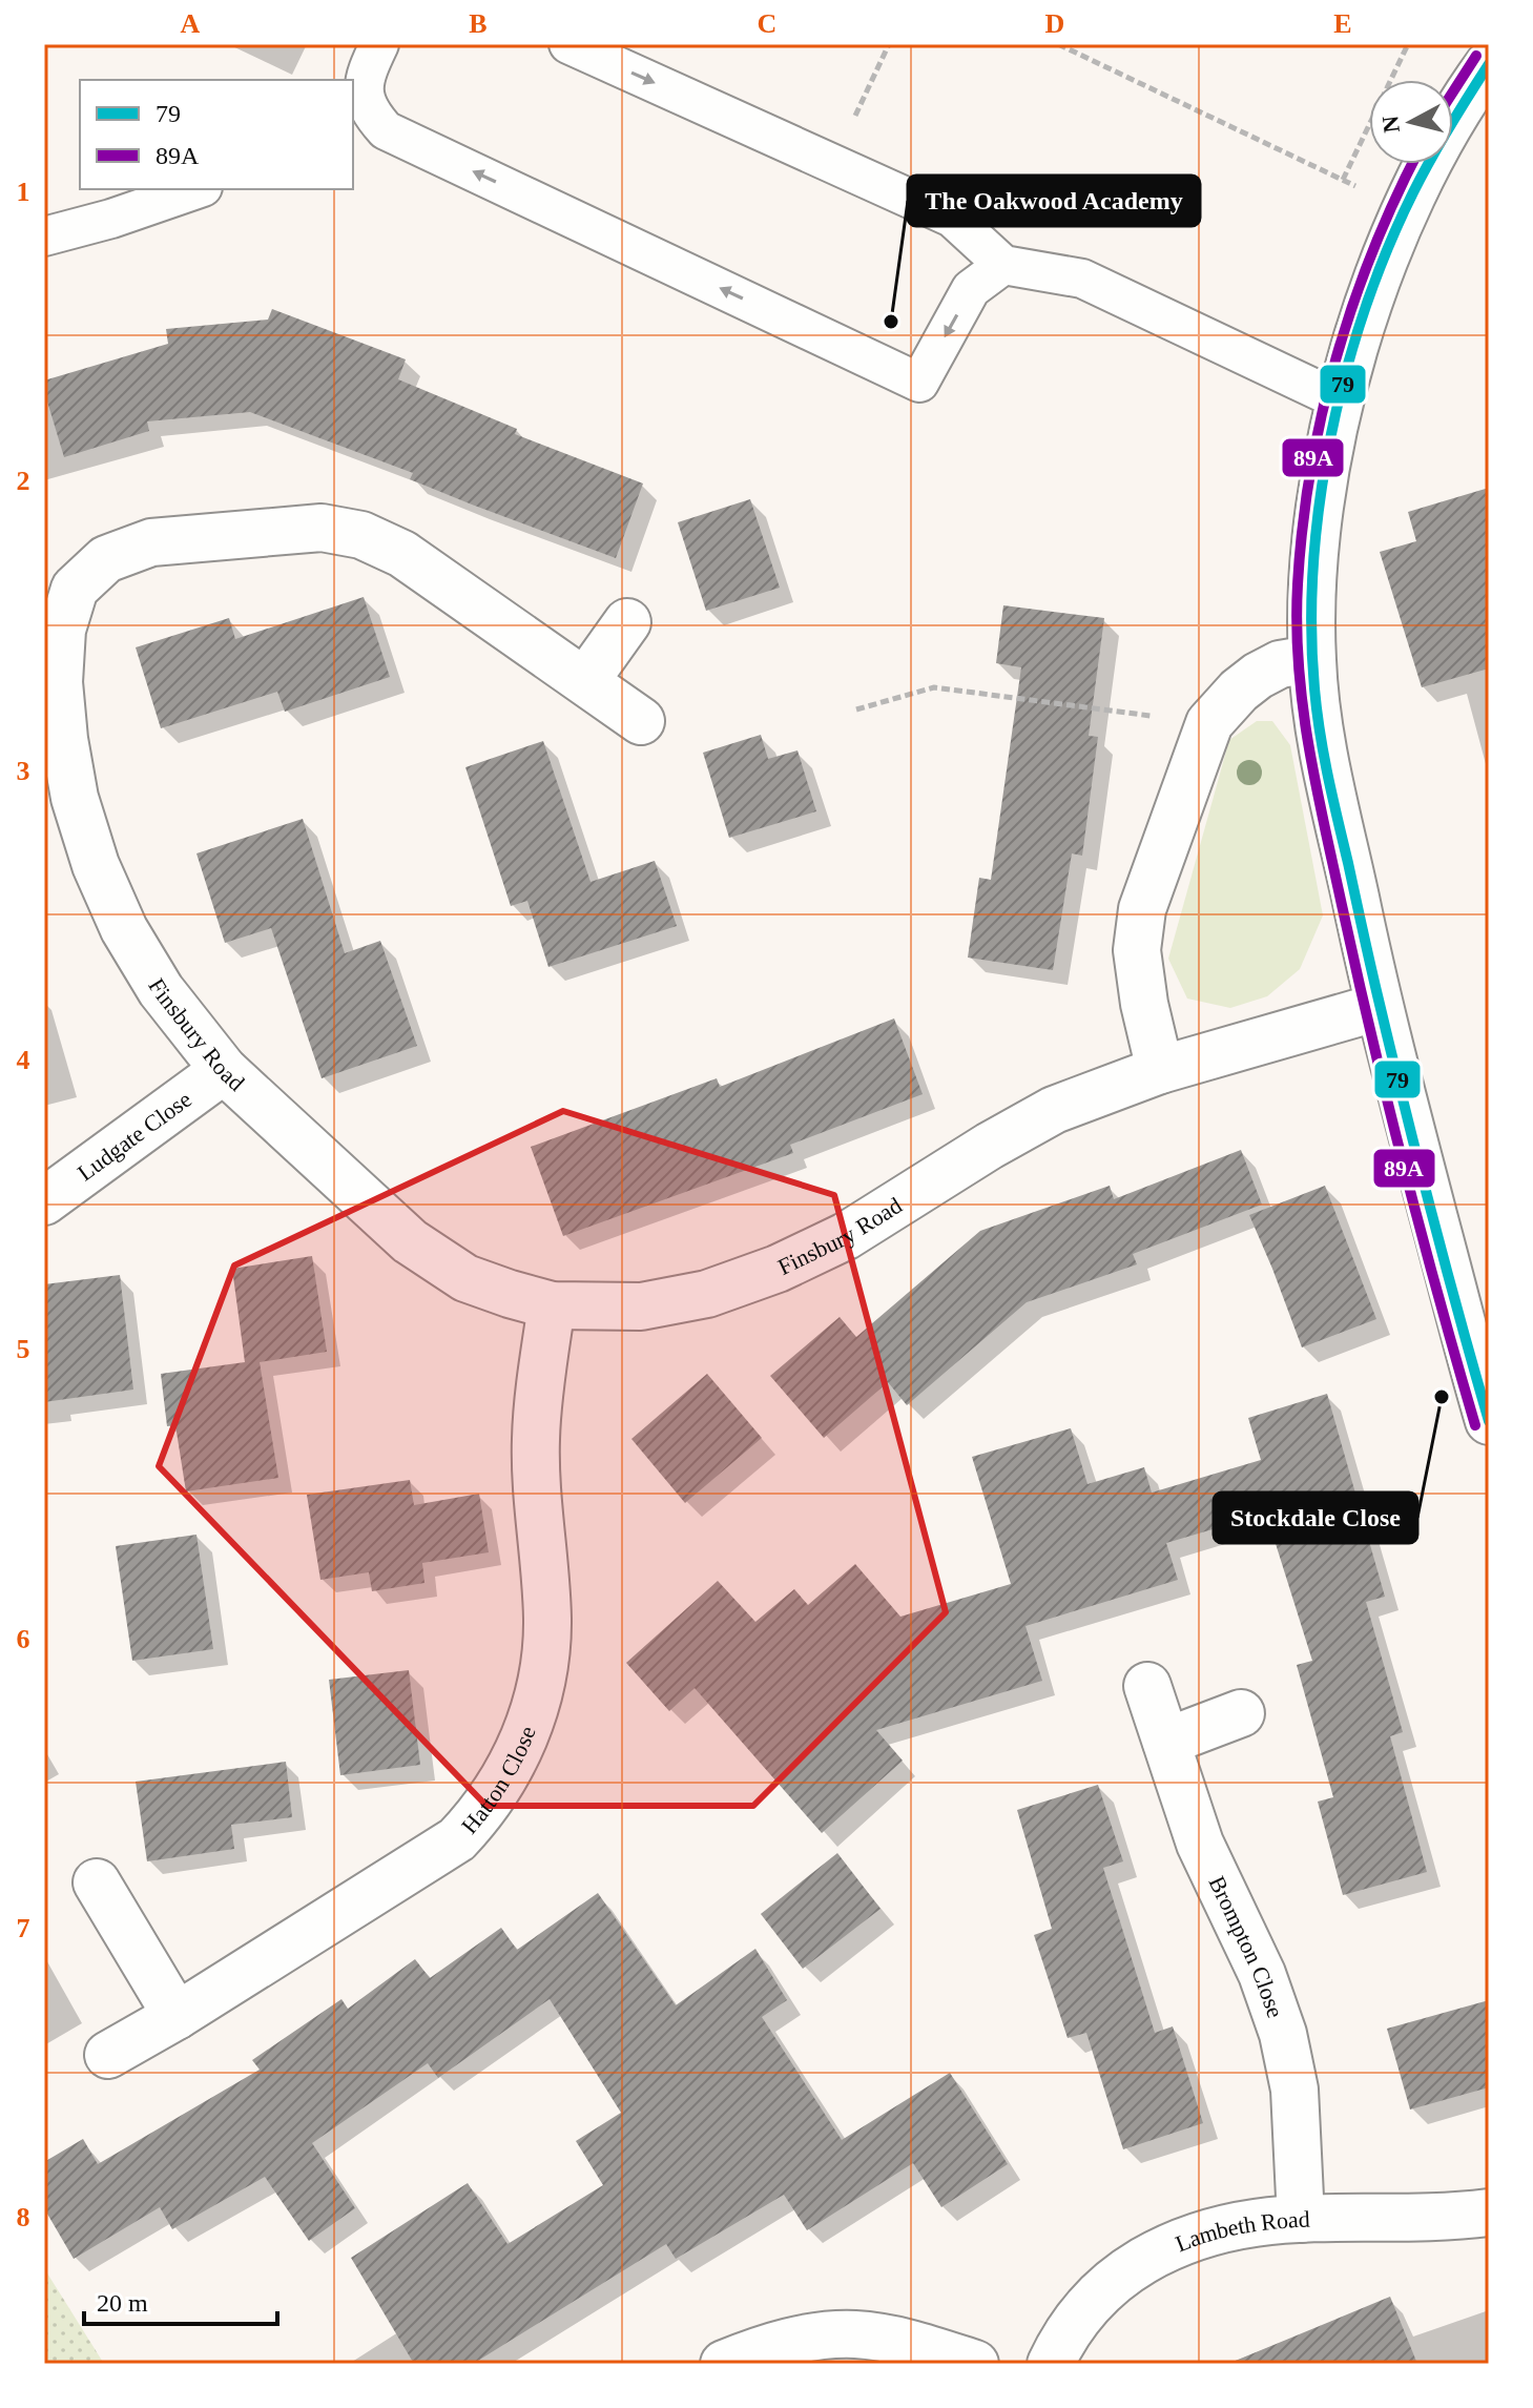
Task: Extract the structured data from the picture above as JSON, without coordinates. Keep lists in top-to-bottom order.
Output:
{
  "streets": {
    "street": [
      "Finsbury Road",
      "Ludgate Close",
      "Hatton Close",
      "Brompton Close",
      "Lambeth Road"
    ]
  },
  "crossings": [
    ["Finsbury Road", "Ludgate Close"],
    ["Finsbury Road", "Hatton Close"],
    ["Brompton Close", "Lambeth Road"]
  ],
  "places": ["The Oakwood Academy", "Stockdale Close"],
  "lines": ["transit line 89A", "transit line 79"],
  "legend": ["79", "89A"],
  "scale_bar": "20 m",
  "north": "left",
  "grid": {
    "columns": [
      "A",
      "B",
      "C",
      "D",
      "E"
    ],
    "rows": [
      "1",
      "2",
      "3",
      "4",
      "5",
      "6",
      "7",
      "8"
    ]
  }
}
